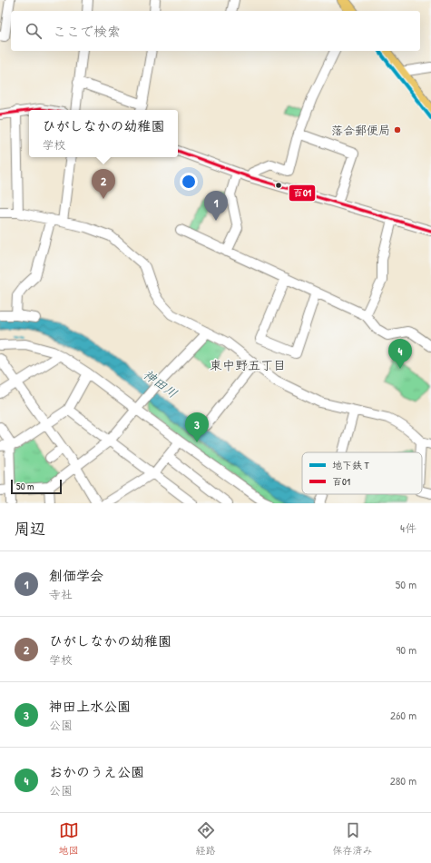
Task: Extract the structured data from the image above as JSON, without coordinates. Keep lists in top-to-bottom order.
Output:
{
  "districts": ["東中野五丁目"],
  "water": ["神田川"],
  "places": ["落合郵便局"],
  "lines": ["metro line T", "transit line 百01"],
  "legend": ["地下鉄 T", "百01"],
  "scale_bar": "50 m",
  "page": {
    "search": "ここで検索",
    "popup": ["ひがしなかの幼稚園", "学校"],
    "pins": [
      "2",
      "1",
      "4",
      "3"
    ],
    "scale": "50 m",
    "heading": ["周辺", "4件"],
    "list": [
      {
        "mark": "1",
        "name": "創価学会",
        "note": "寺社",
        "value": "50 m"
      },
      {
        "mark": "2",
        "name": "ひがしなかの幼稚園",
        "note": "学校",
        "value": "90 m"
      },
      {
        "mark": "3",
        "name": "神田上水公園",
        "note": "公園",
        "value": "260 m"
      },
      {
        "mark": "4",
        "name": "おかのうえ公園",
        "note": "公園",
        "value": "280 m"
      }
    ],
    "nav": ["地図", "経路", "保存済み"]
  }
}
